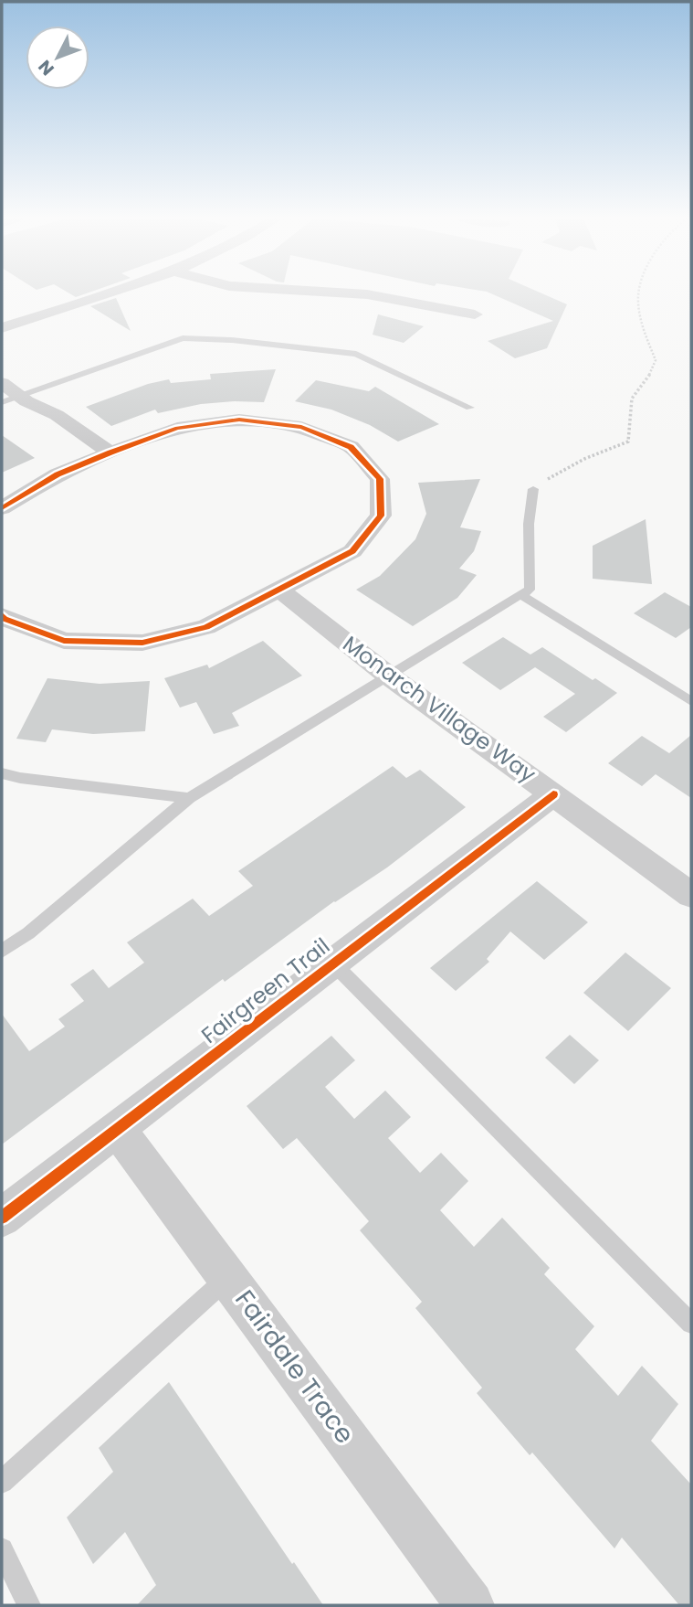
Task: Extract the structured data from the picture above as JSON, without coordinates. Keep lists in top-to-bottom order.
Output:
{
  "streets": {
    "street": ["Monarch Village Way", "Fairgreen Trail", "Fairdale Trace"]
  },
  "crossings": [
    ["Monarch Village Way", "Fairgreen Trail"],
    ["Fairgreen Trail", "Fairdale Trace"]
  ],
  "north": "bottom left"
}
